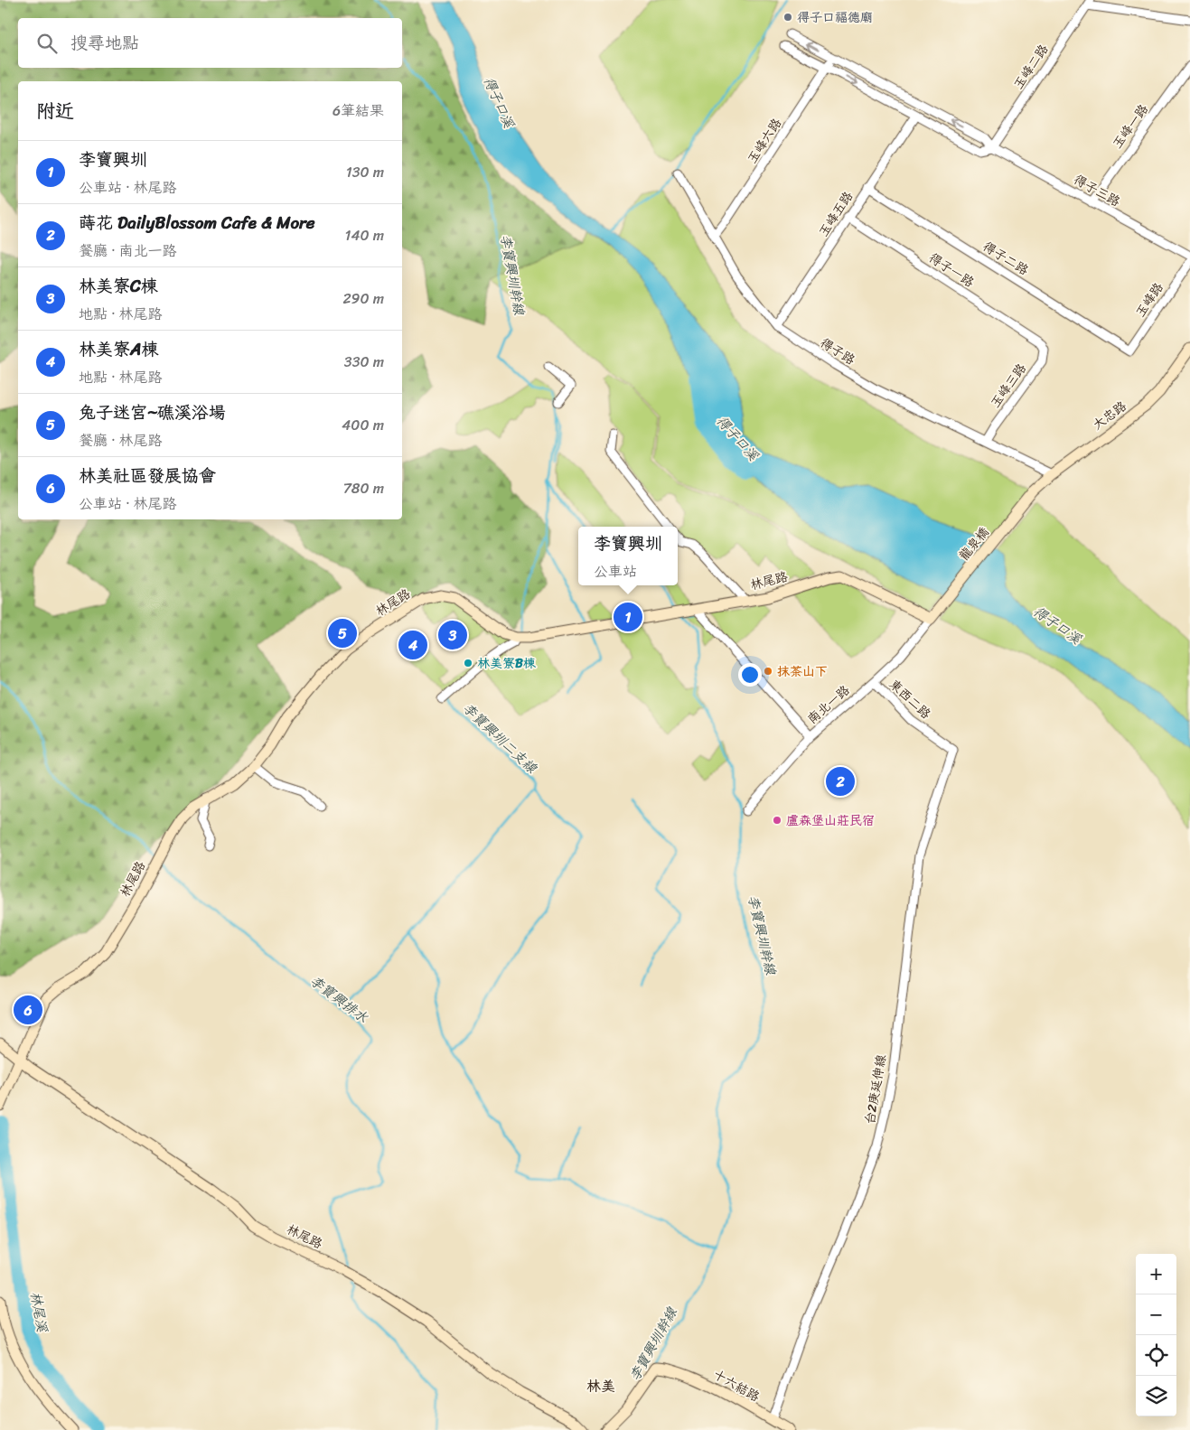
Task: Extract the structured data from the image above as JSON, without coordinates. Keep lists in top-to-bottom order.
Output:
{
  "streets": {
    "street": [
      "玉峰二路",
      "玉峰一路",
      "玉峰六路",
      "得子三路",
      "玉峰五路",
      "得子二路",
      "得子一路",
      "玉峰路",
      "得子路",
      "玉峰三路",
      "大忠路",
      "龍泉橋",
      "林尾路",
      "東西二路",
      "南北一路",
      "台2庚延伸線",
      "十六結路"
    ]
  },
  "crossings": [
    ["玉峰二路", "得子三路"],
    ["玉峰一路", "得子三路"],
    ["玉峰六路", "得子路"],
    ["玉峰五路", "得子二路"],
    ["玉峰五路", "得子一路"],
    ["玉峰五路", "得子路"],
    ["得子二路", "玉峰路"],
    ["得子一路", "玉峰三路"],
    ["得子路", "玉峰三路"],
    ["得子路", "大忠路"],
    ["大忠路", "龍泉橋"],
    ["龍泉橋", "林尾路"],
    ["龍泉橋", "南北一路"],
    ["林尾路", "南北一路"],
    ["東西二路", "南北一路"],
    ["東西二路", "台2庚延伸線"],
    ["台2庚延伸線", "十六結路"]
  ],
  "districts": ["林美"],
  "water": [
    "得子口溪",
    "李寶興圳幹線",
    "李寶興圳二支線",
    "李寶興排水",
    "林尾溪"
  ],
  "places": [
    "得子口福德廟",
    "林美寮B棟",
    "抹茶山下",
    "盧森堡山莊民宿"
  ],
  "page": {
    "search": "搜尋地點",
    "heading": ["附近", "6筆結果"],
    "list": [
      {
        "mark": "1",
        "name": "李寶興圳",
        "note": "公車站 · 林尾路",
        "value": "130 m"
      },
      {
        "mark": "2",
        "name": "蒔花 DailyBlossom Cafe & More",
        "note": "餐廳 · 南北一路",
        "value": "140 m"
      },
      {
        "mark": "3",
        "name": "林美寮C棟",
        "note": "地點 · 林尾路",
        "value": "290 m"
      },
      {
        "mark": "4",
        "name": "林美寮A棟",
        "note": "地點 · 林尾路",
        "value": "330 m"
      },
      {
        "mark": "5",
        "name": "兔子迷宮~礁溪浴場",
        "note": "餐廳 · 林尾路",
        "value": "400 m"
      },
      {
        "mark": "6",
        "name": "林美社區發展協會",
        "note": "公車站 · 林尾路",
        "value": "780 m"
      }
    ],
    "popup": ["李寶興圳", "公車站"],
    "pins": [
      "1",
      "5",
      "3",
      "4",
      "2",
      "6"
    ],
    "map_buttons": ["+", "−"]
  }
}
